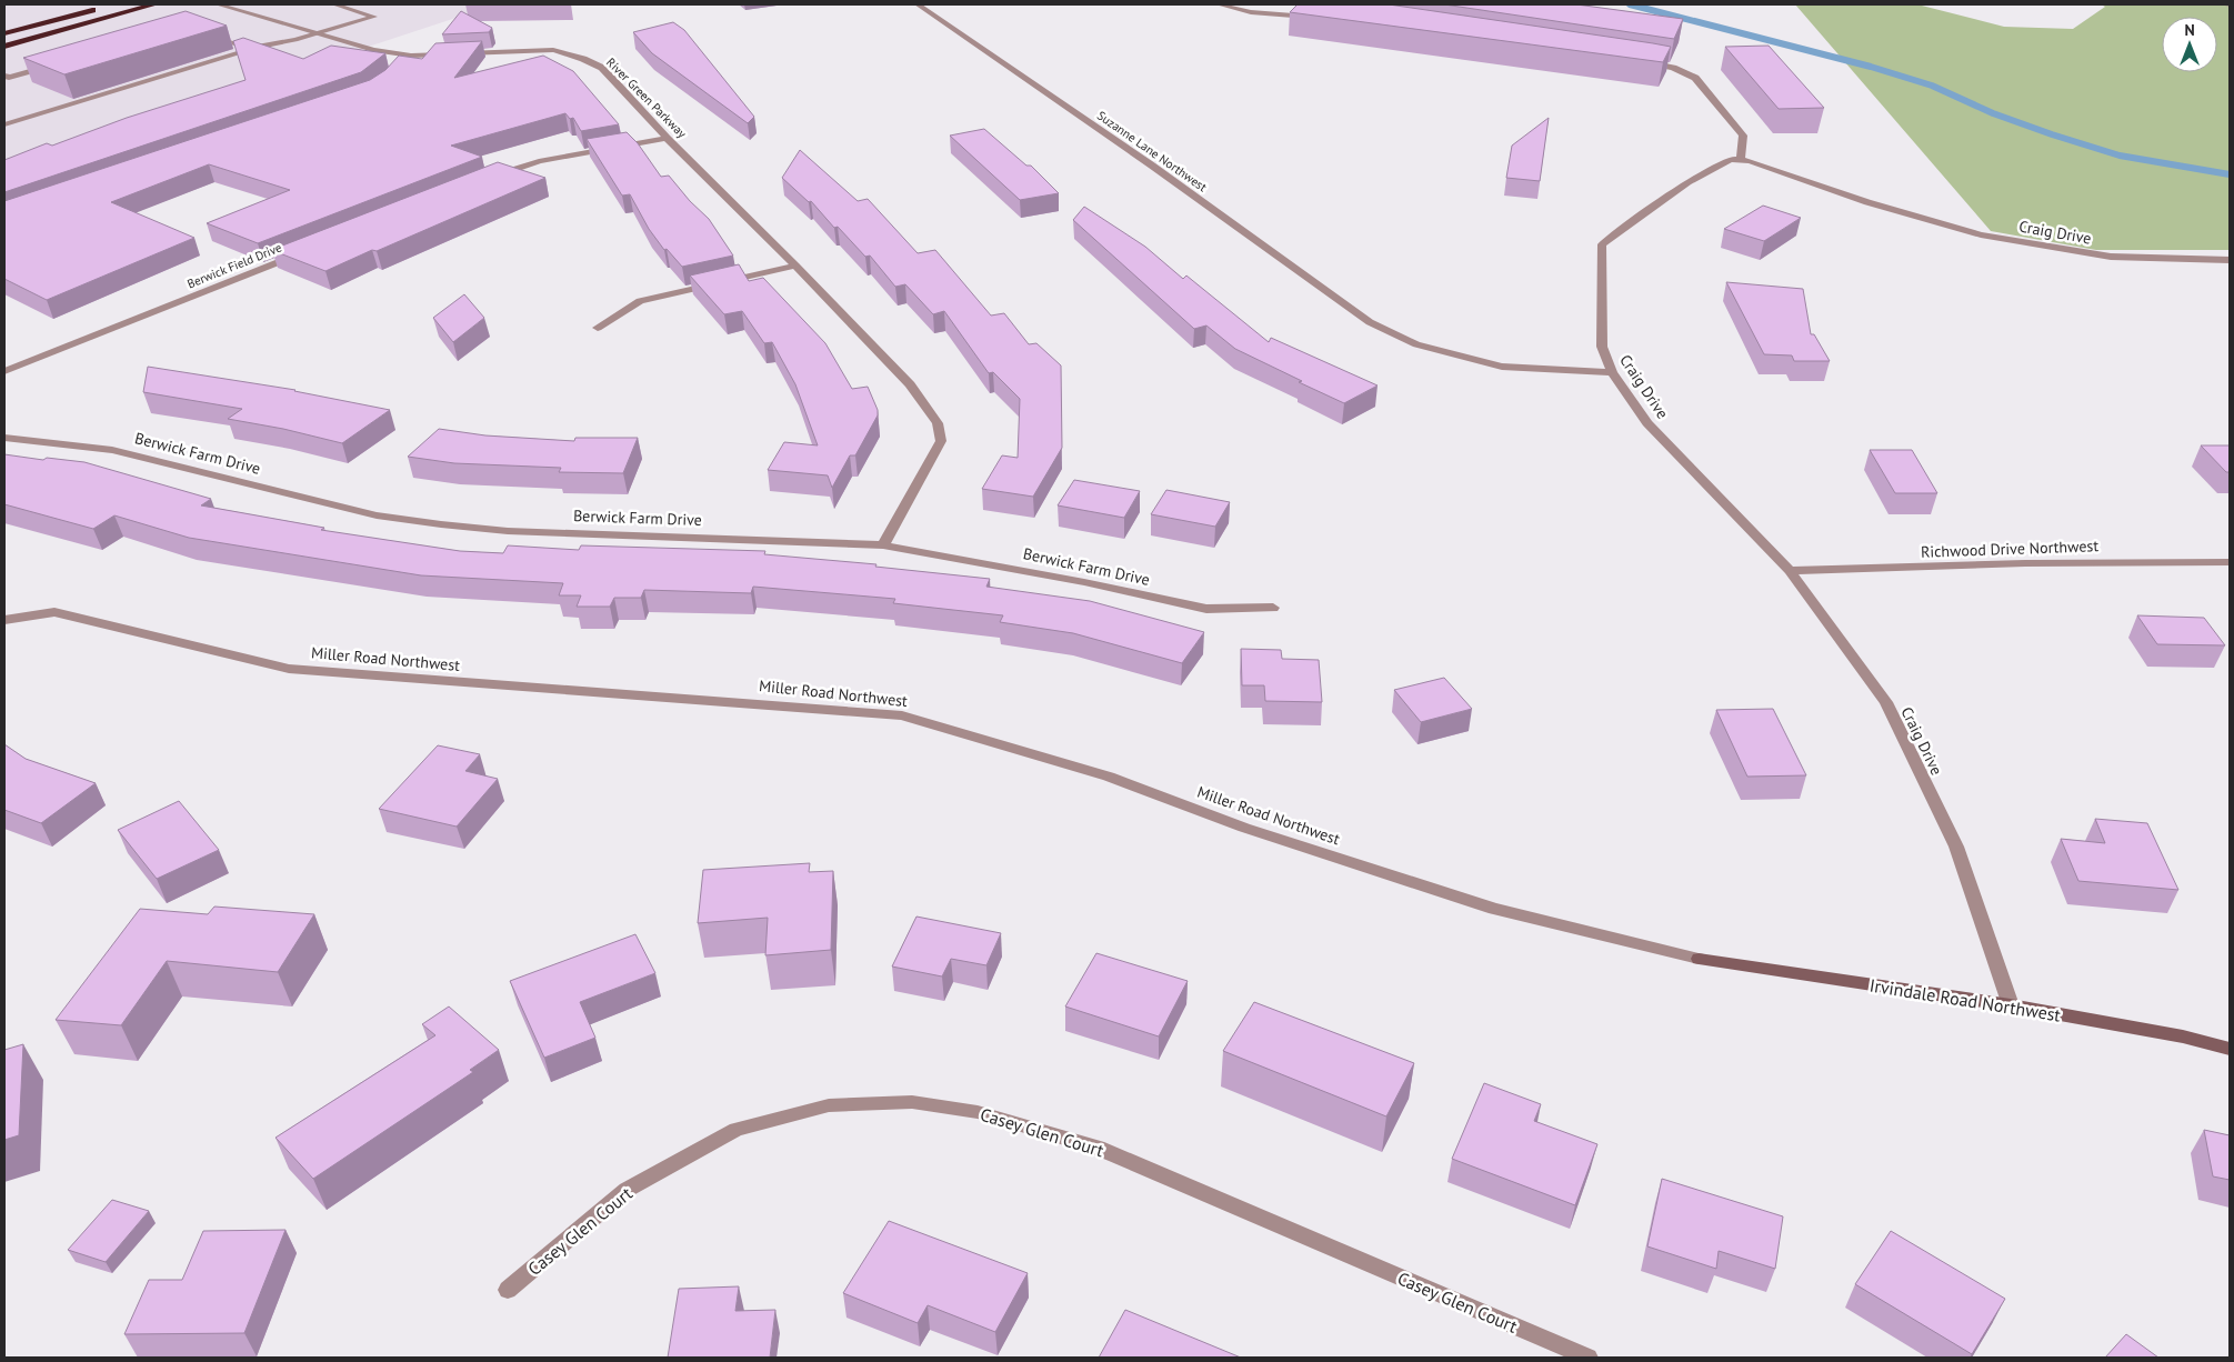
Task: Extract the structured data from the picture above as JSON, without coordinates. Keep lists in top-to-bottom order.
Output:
{
  "streets": {
    "street": [
      "River Green Parkway",
      "Suzanne Lane Northwest",
      "Craig Drive",
      "Berwick Field Drive",
      "Berwick Farm Drive",
      "Richwood Drive Northwest",
      "Miller Road Northwest",
      "Irvindale Road Northwest",
      "Casey Glen Court"
    ]
  },
  "crossings": [
    ["River Green Parkway", "Berwick Farm Drive"],
    ["Suzanne Lane Northwest", "Craig Drive"],
    ["Craig Drive", "Richwood Drive Northwest"],
    ["Craig Drive", "Irvindale Road Northwest"],
    ["Miller Road Northwest", "Irvindale Road Northwest"]
  ],
  "north": "top"
}
